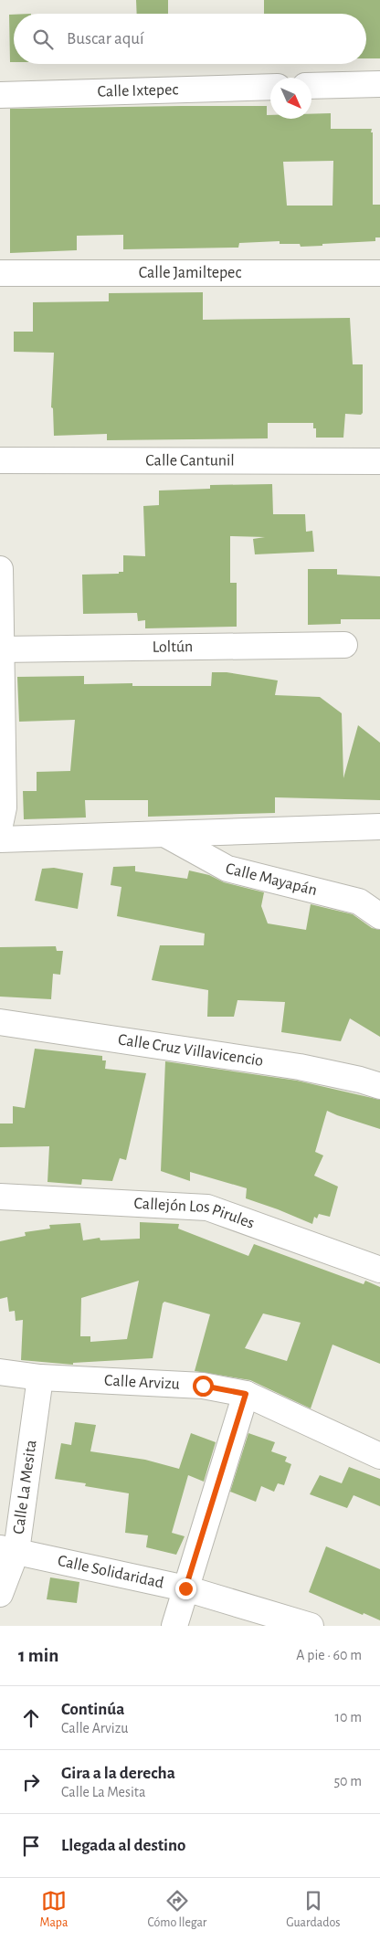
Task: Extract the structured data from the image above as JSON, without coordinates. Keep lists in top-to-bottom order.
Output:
{
  "streets": {
    "street": [
      "Calle Ixtepec",
      "Calle Jamiltepec",
      "Calle Cantunil",
      "Loltún",
      "Calle Mayapán",
      "Calle Cruz Villavicencio",
      "Callejón Los Pirules",
      "Calle Arvizu",
      "Calle La Mesita",
      "Calle Solidaridad"
    ]
  },
  "crossings": [
    ["Calle Arvizu", "Calle La Mesita"],
    ["Calle La Mesita", "Calle Solidaridad"]
  ],
  "north": "bottom right",
  "page": {
    "search": "Buscar aquí",
    "heading": ["1 min", "A pie · 60 m"],
    "list": [
      ["Continúa", "Calle Arvizu", "10 m"],
      ["Gira a la derecha", "Calle La Mesita", "50 m"],
      "Llegada al destino"
    ],
    "nav": ["Mapa", "Cómo llegar", "Guardados"]
  }
}
